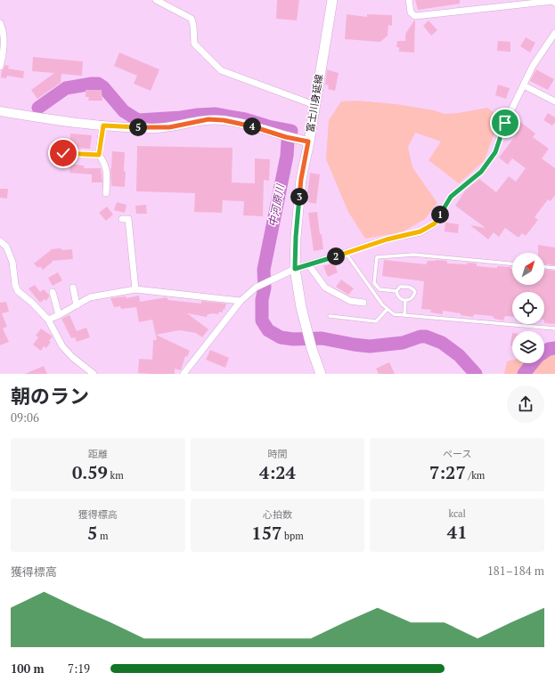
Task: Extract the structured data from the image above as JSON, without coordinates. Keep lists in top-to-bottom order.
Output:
{
  "streets": {
    "main road": ["富士川身延線"]
  },
  "water": ["中河原川"],
  "north": "top right",
  "page": {
    "pins": [
      "4",
      "5",
      "3",
      "1",
      "2"
    ],
    "heading": ["朝のラン", "09:06"],
    "stats": [
      ["距離", "0.59 km"],
      ["時間", "4:24"],
      ["ペース", "7:27 /km"],
      ["獲得標高", "5 m"],
      ["心拍数", "157 bpm"],
      ["kcal", "41"]
    ],
    "chart": ["獲得標高", "181–184 m"],
    "list": [
      {
        "name": "100 m",
        "note": "7:19"
      }
    ]
  }
}
